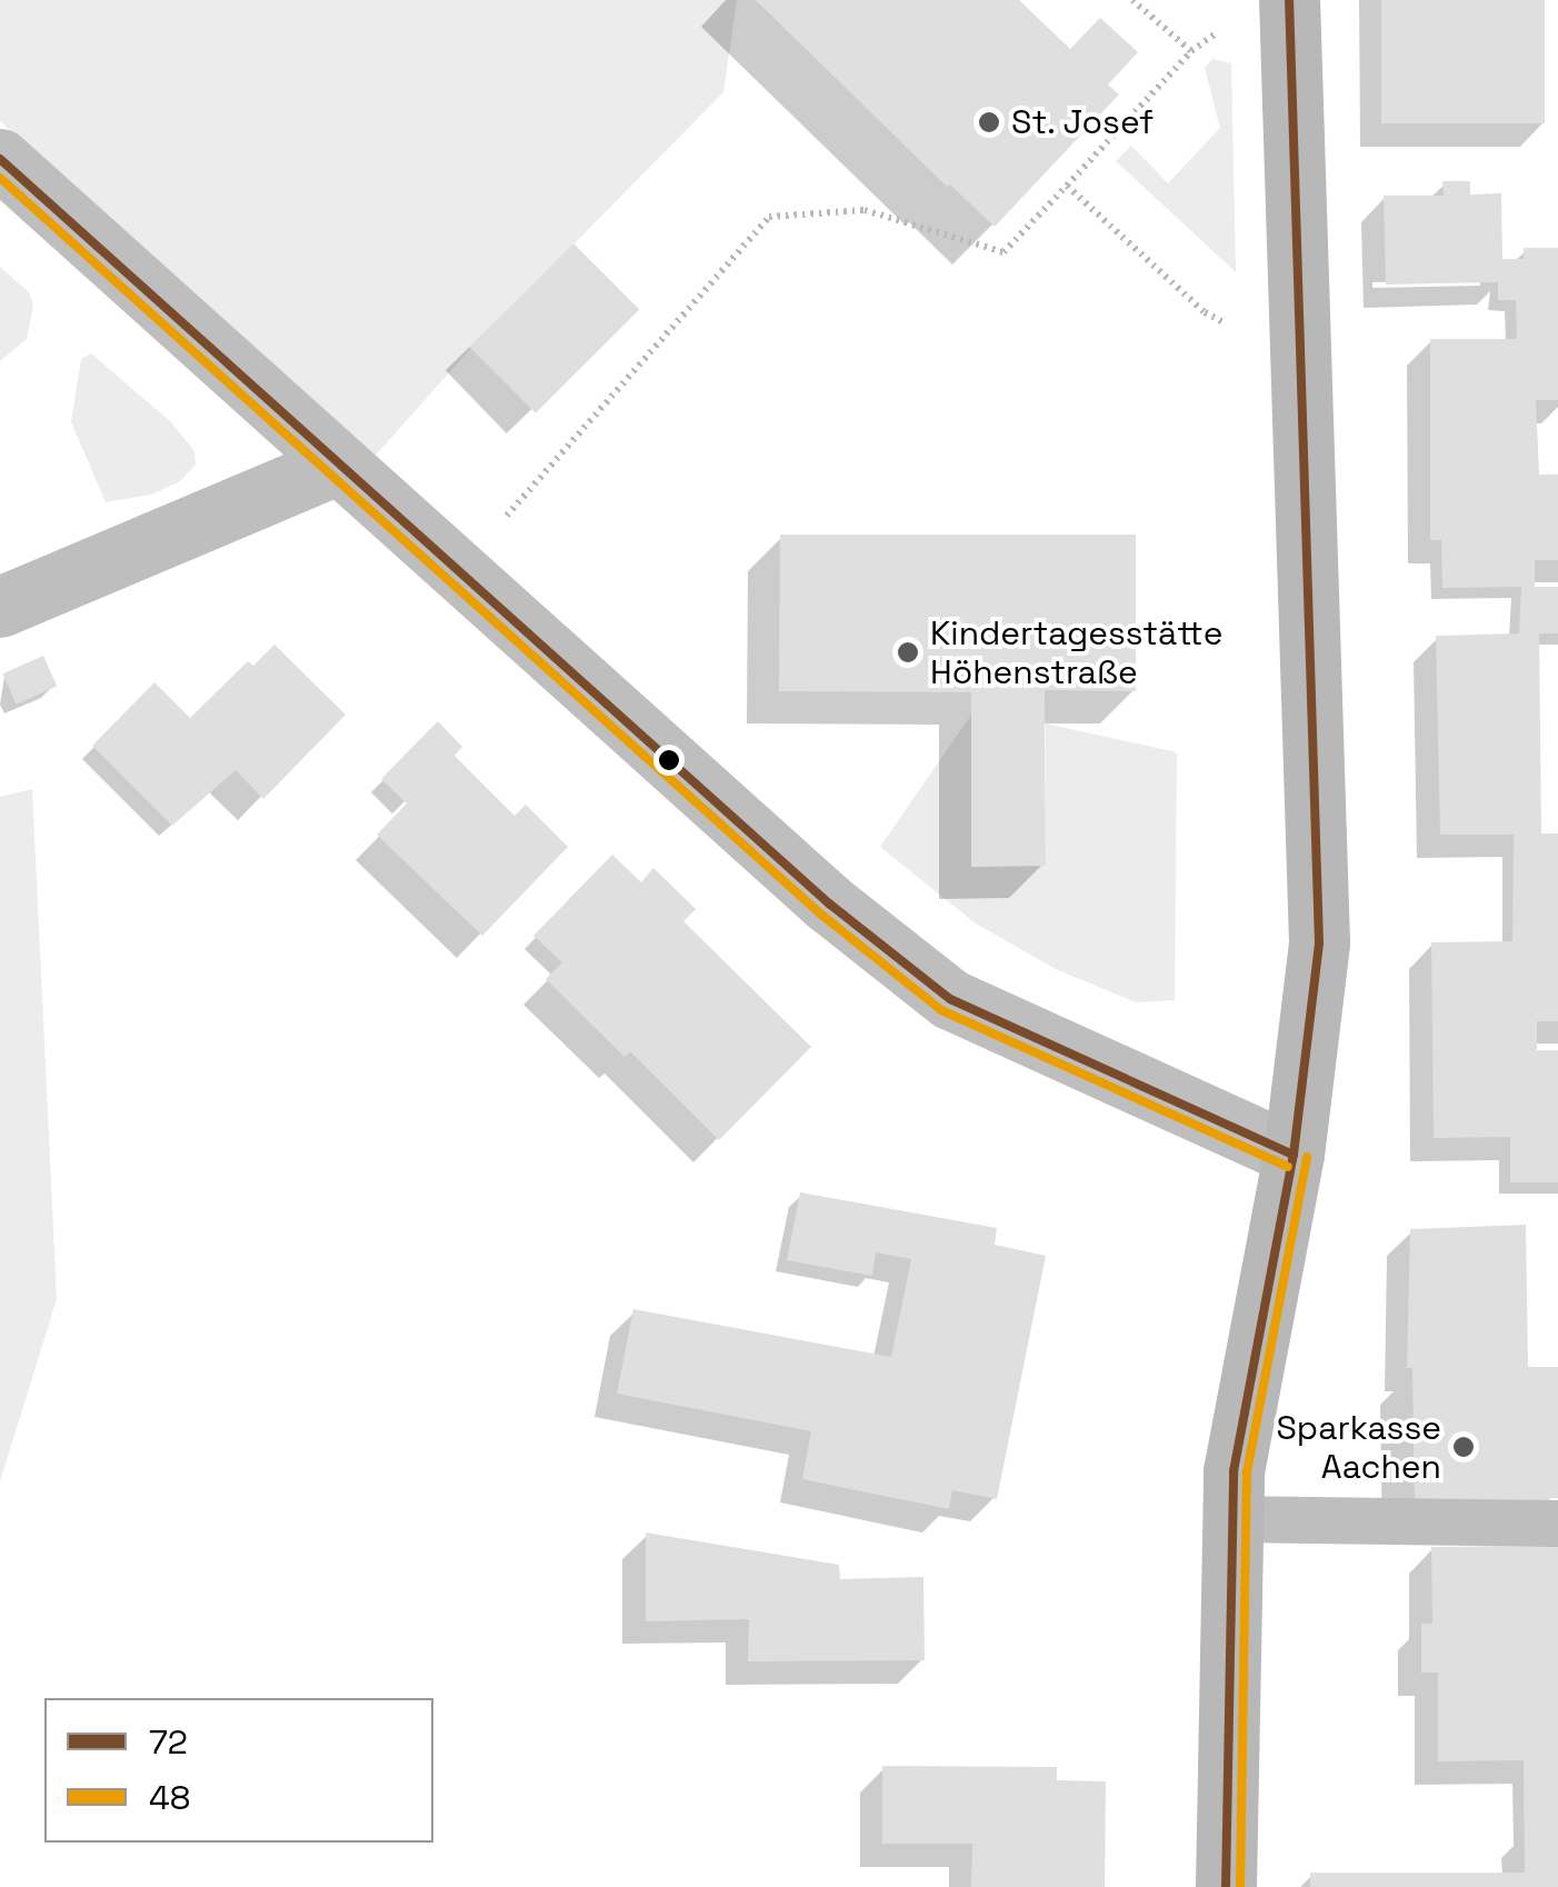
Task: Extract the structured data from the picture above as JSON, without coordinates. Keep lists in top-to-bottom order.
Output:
{
  "places": ["St. Josef", "Kindertagesstätte Höhenstraße", "Sparkasse Aachen"],
  "lines": ["transit line 72", "transit line 48"],
  "legend": ["72", "48"]
}
